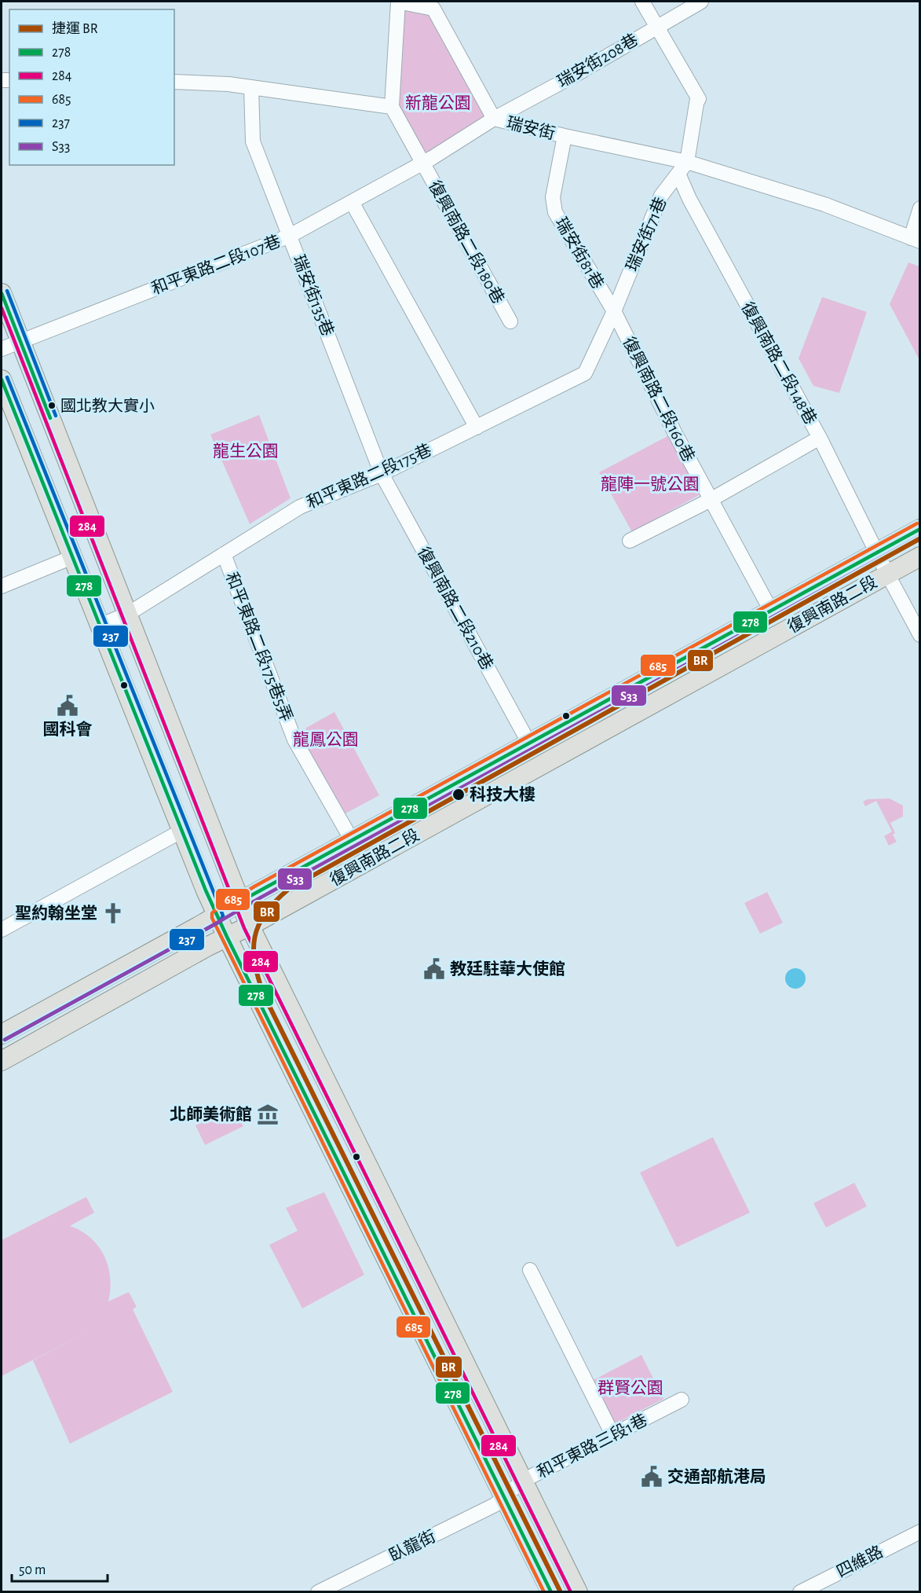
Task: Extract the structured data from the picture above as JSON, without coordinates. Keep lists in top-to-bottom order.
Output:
{
  "streets": {
    "main road": ["復興南路二段"],
    "street": [
      "瑞安街208巷",
      "瑞安街",
      "瑞安街71巷",
      "復興南路二段180巷",
      "瑞安街81巷",
      "和平東路二段107巷",
      "瑞安街135巷",
      "復興南路二段148巷",
      "復興南路二段160巷",
      "和平東路二段175巷",
      "復興南路二段210巷",
      "和平東路二段175巷5弄",
      "和平東路三段1巷",
      "臥龍街",
      "四維路"
    ]
  },
  "crossings": [
    ["瑞安街208巷", "瑞安街"],
    ["瑞安街", "瑞安街71巷"],
    ["瑞安街", "復興南路二段180巷"],
    ["瑞安街", "瑞安街81巷"],
    ["瑞安街", "和平東路二段107巷"],
    ["瑞安街71巷", "瑞安街81巷"],
    ["瑞安街71巷", "復興南路二段148巷"],
    ["瑞安街71巷", "復興南路二段160巷"],
    ["瑞安街71巷", "和平東路二段175巷"],
    ["復興南路二段180巷", "和平東路二段107巷"],
    ["瑞安街81巷", "復興南路二段160巷"],
    ["瑞安街81巷", "和平東路二段175巷"],
    ["和平東路二段107巷", "瑞安街135巷"],
    ["瑞安街135巷", "和平東路二段175巷"],
    ["瑞安街135巷", "復興南路二段210巷"],
    ["復興南路二段148巷", "復興南路二段"],
    ["復興南路二段160巷", "和平東路二段175巷"],
    ["復興南路二段160巷", "復興南路二段"],
    ["和平東路二段175巷", "復興南路二段210巷"],
    ["和平東路二段175巷", "和平東路二段175巷5弄"],
    ["復興南路二段", "復興南路二段210巷"],
    ["復興南路二段", "和平東路二段175巷5弄"],
    ["和平東路三段1巷", "臥龍街"]
  ],
  "parks": [
    "新龍公園",
    "龍生公園",
    "龍陣一號公園",
    "龍鳳公園",
    "群賢公園"
  ],
  "places": {
    "other": ["國北教大實小", "科技大樓"],
    "public building": ["國科會", "教廷駐華大使館", "交通部航港局"],
    "church": ["聖約翰坐堂"],
    "museum": ["北師美術館"]
  },
  "lines": [
    "transit line 237",
    "transit line 278",
    "transit line 284",
    "transit line 685",
    "transit line S33",
    "metro line BR"
  ],
  "legend": [
    "捷運 BR",
    "278",
    "284",
    "685",
    "237",
    "S33"
  ],
  "scale_bar": "50 m"
}
